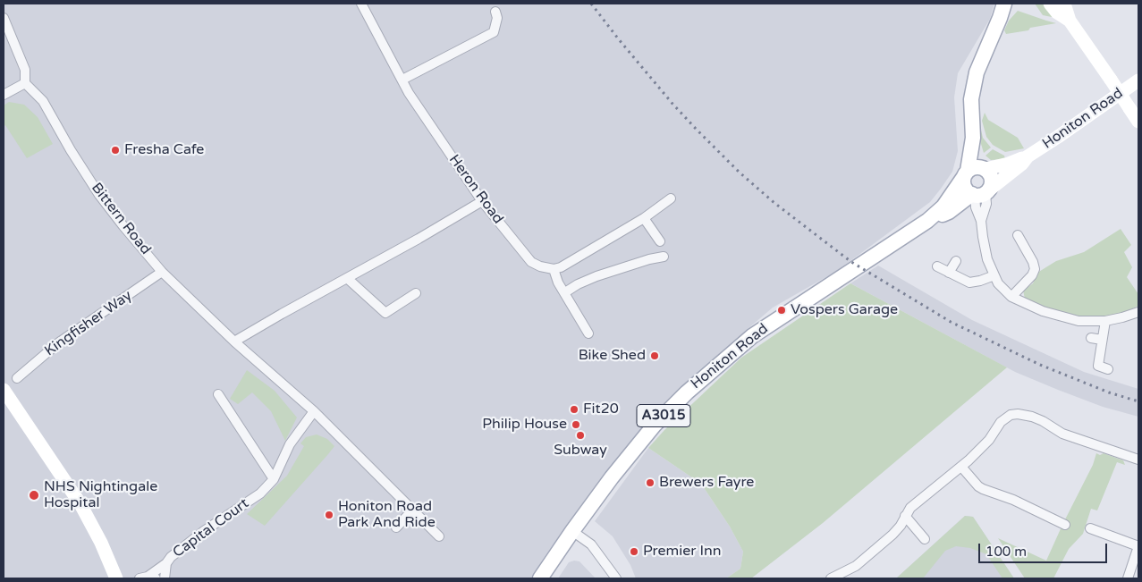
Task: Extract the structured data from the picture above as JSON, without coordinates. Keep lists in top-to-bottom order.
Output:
{
  "streets": {
    "main road": ["Honiton Road", "A3015"],
    "street": [
      "Heron Road",
      "Bittern Road",
      "Kingfisher Way",
      "Capital Court"
    ]
  },
  "crossings": [
    ["Honiton Road", "A3015"],
    ["Bittern Road", "Kingfisher Way"],
    ["Bittern Road", "Capital Court"]
  ],
  "places": [
    "Fresha Cafe",
    "Vospers Garage",
    "Bike Shed",
    "Fit20",
    "Philip House",
    "Subway",
    "Brewers Fayre",
    "NHS Nightingale Hospital",
    "Honiton Road Park And Ride",
    "Premier Inn"
  ],
  "scale_bar": "100 m"
}
